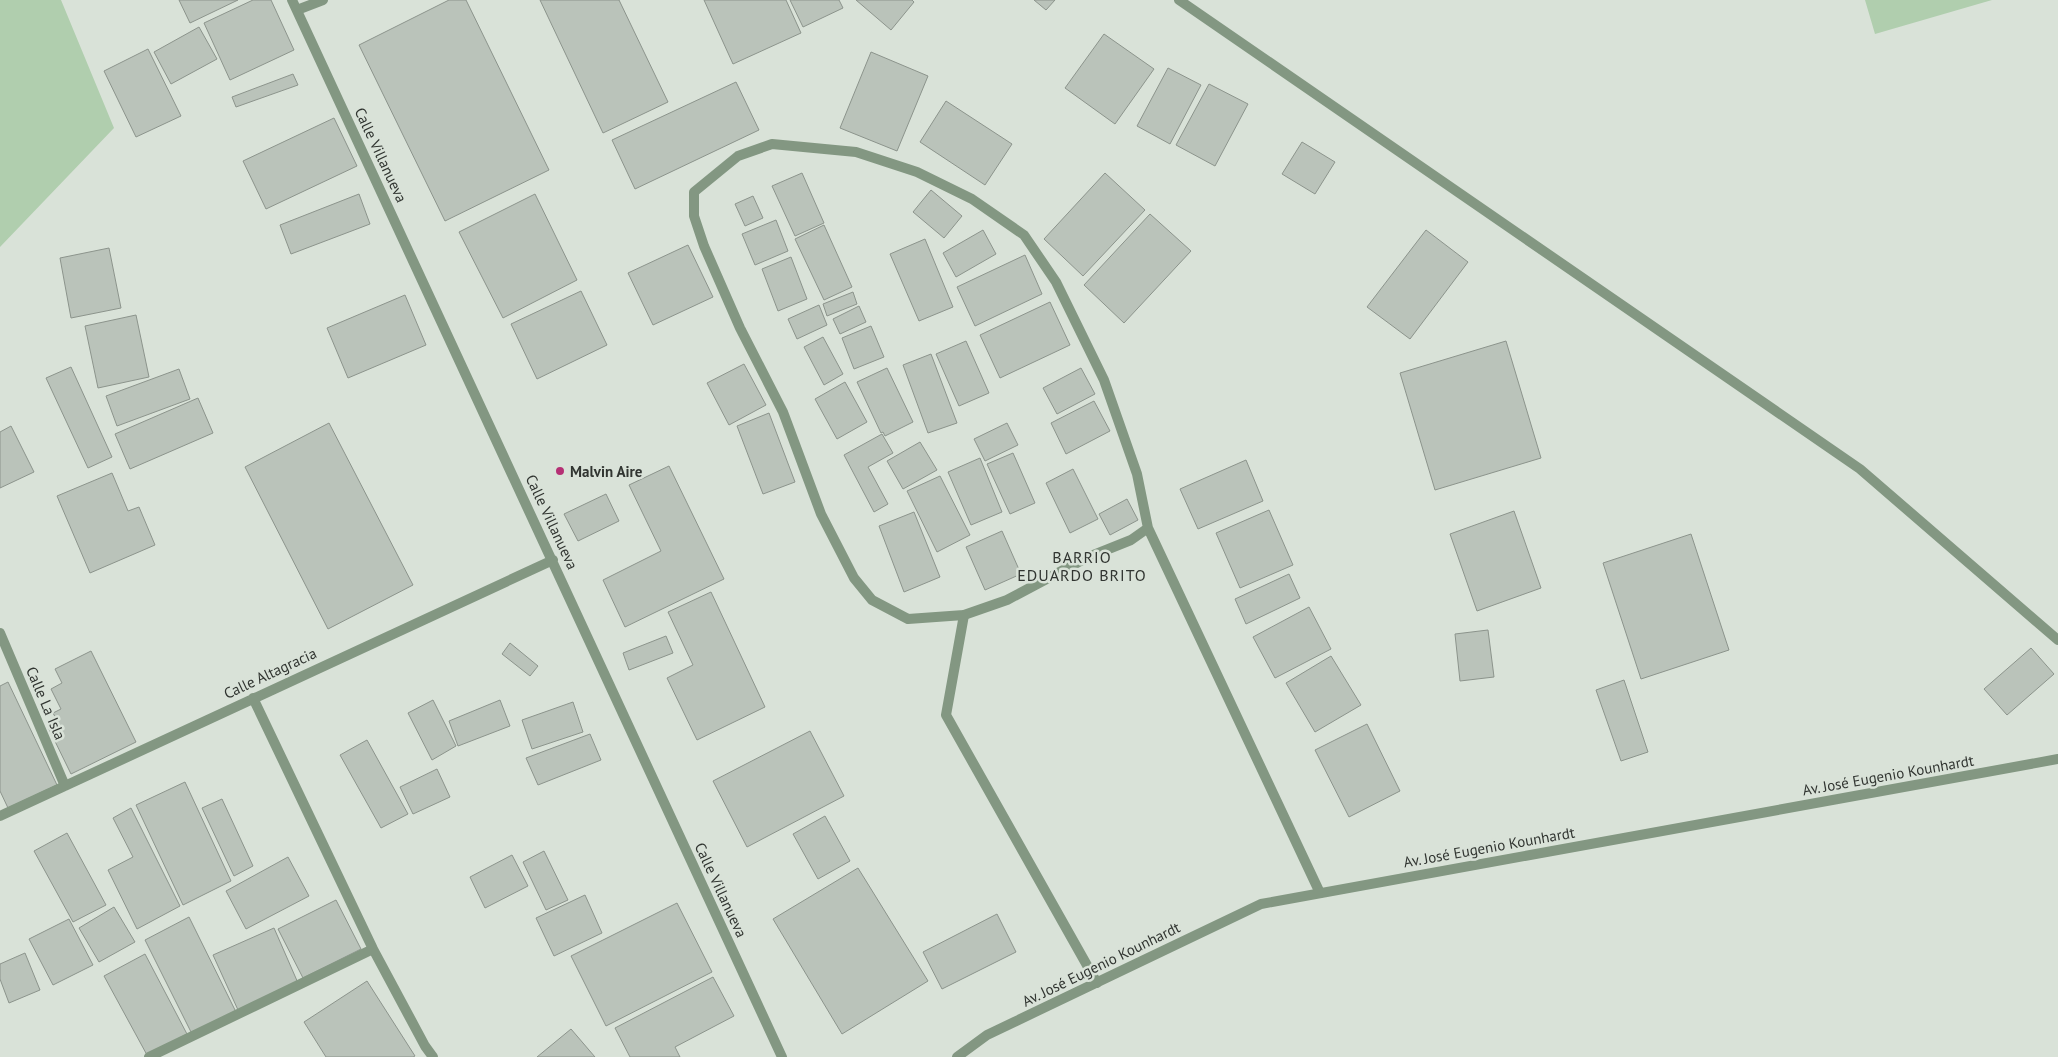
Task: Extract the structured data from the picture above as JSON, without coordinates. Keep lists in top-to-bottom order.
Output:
{
  "streets": {
    "street": [
      "Calle Villanueva",
      "Calle Altagracia",
      "Calle La Isla",
      "Av. José Eugenio Kounhardt"
    ]
  },
  "crossings": [
    ["Calle Villanueva", "Calle Altagracia"],
    ["Calle Altagracia", "Calle La Isla"]
  ],
  "districts": ["BARRIO EDUARDO BRITO"],
  "places": ["Malvin Aire"]
}
